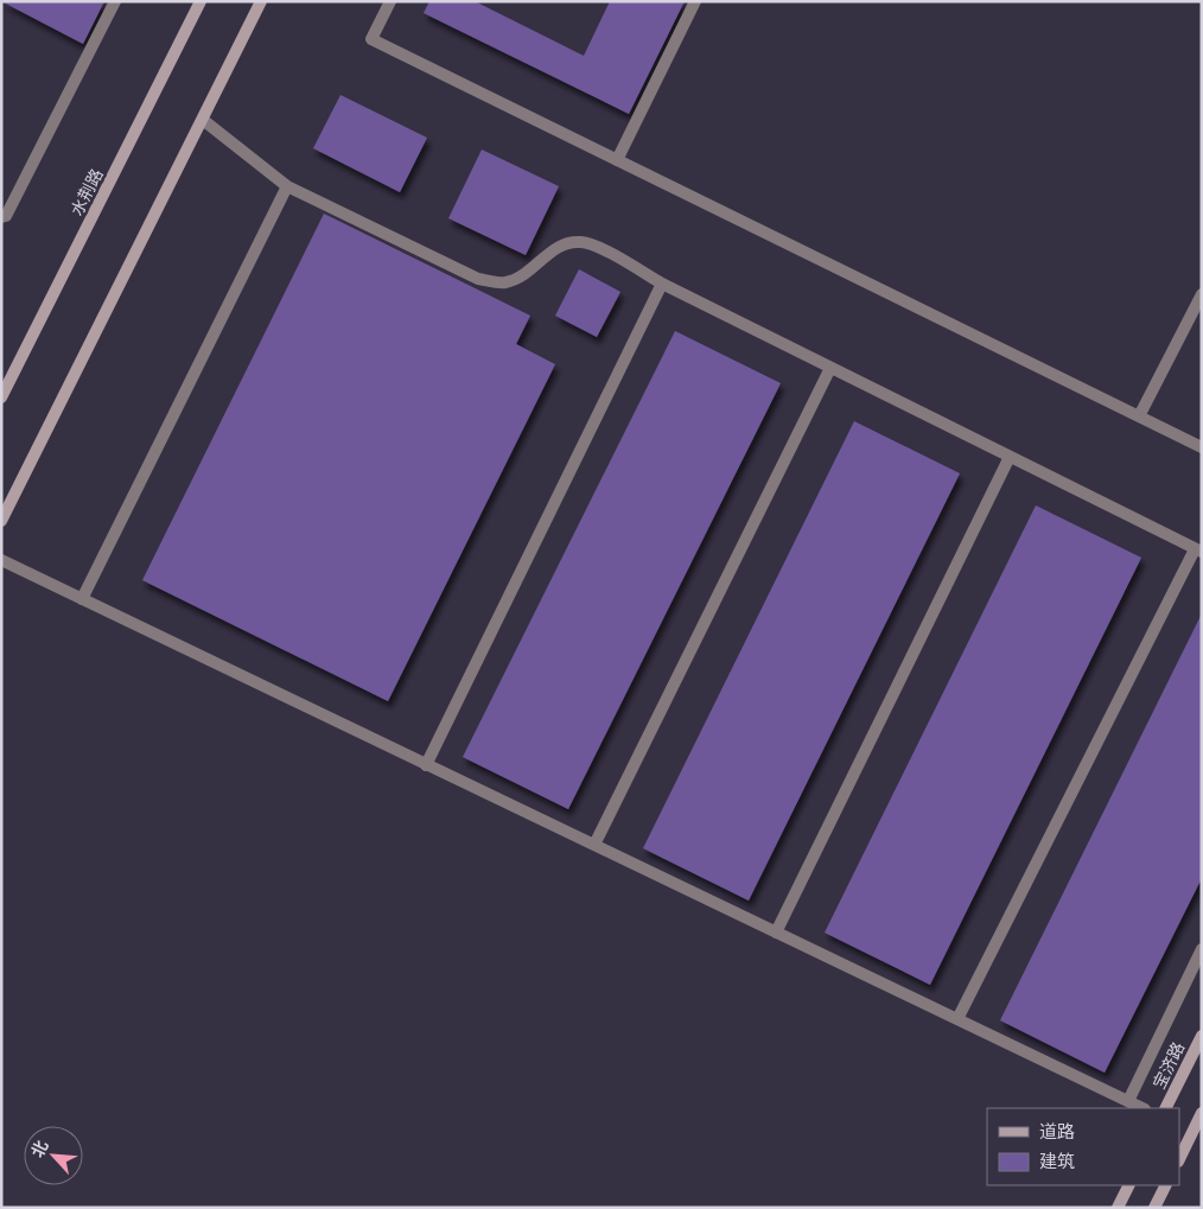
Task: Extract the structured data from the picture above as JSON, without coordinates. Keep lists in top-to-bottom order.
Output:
{
  "streets": {
    "main road": ["水荆路", "宝济路"]
  },
  "legend": ["道路", "建筑"],
  "north": "top left"
}
